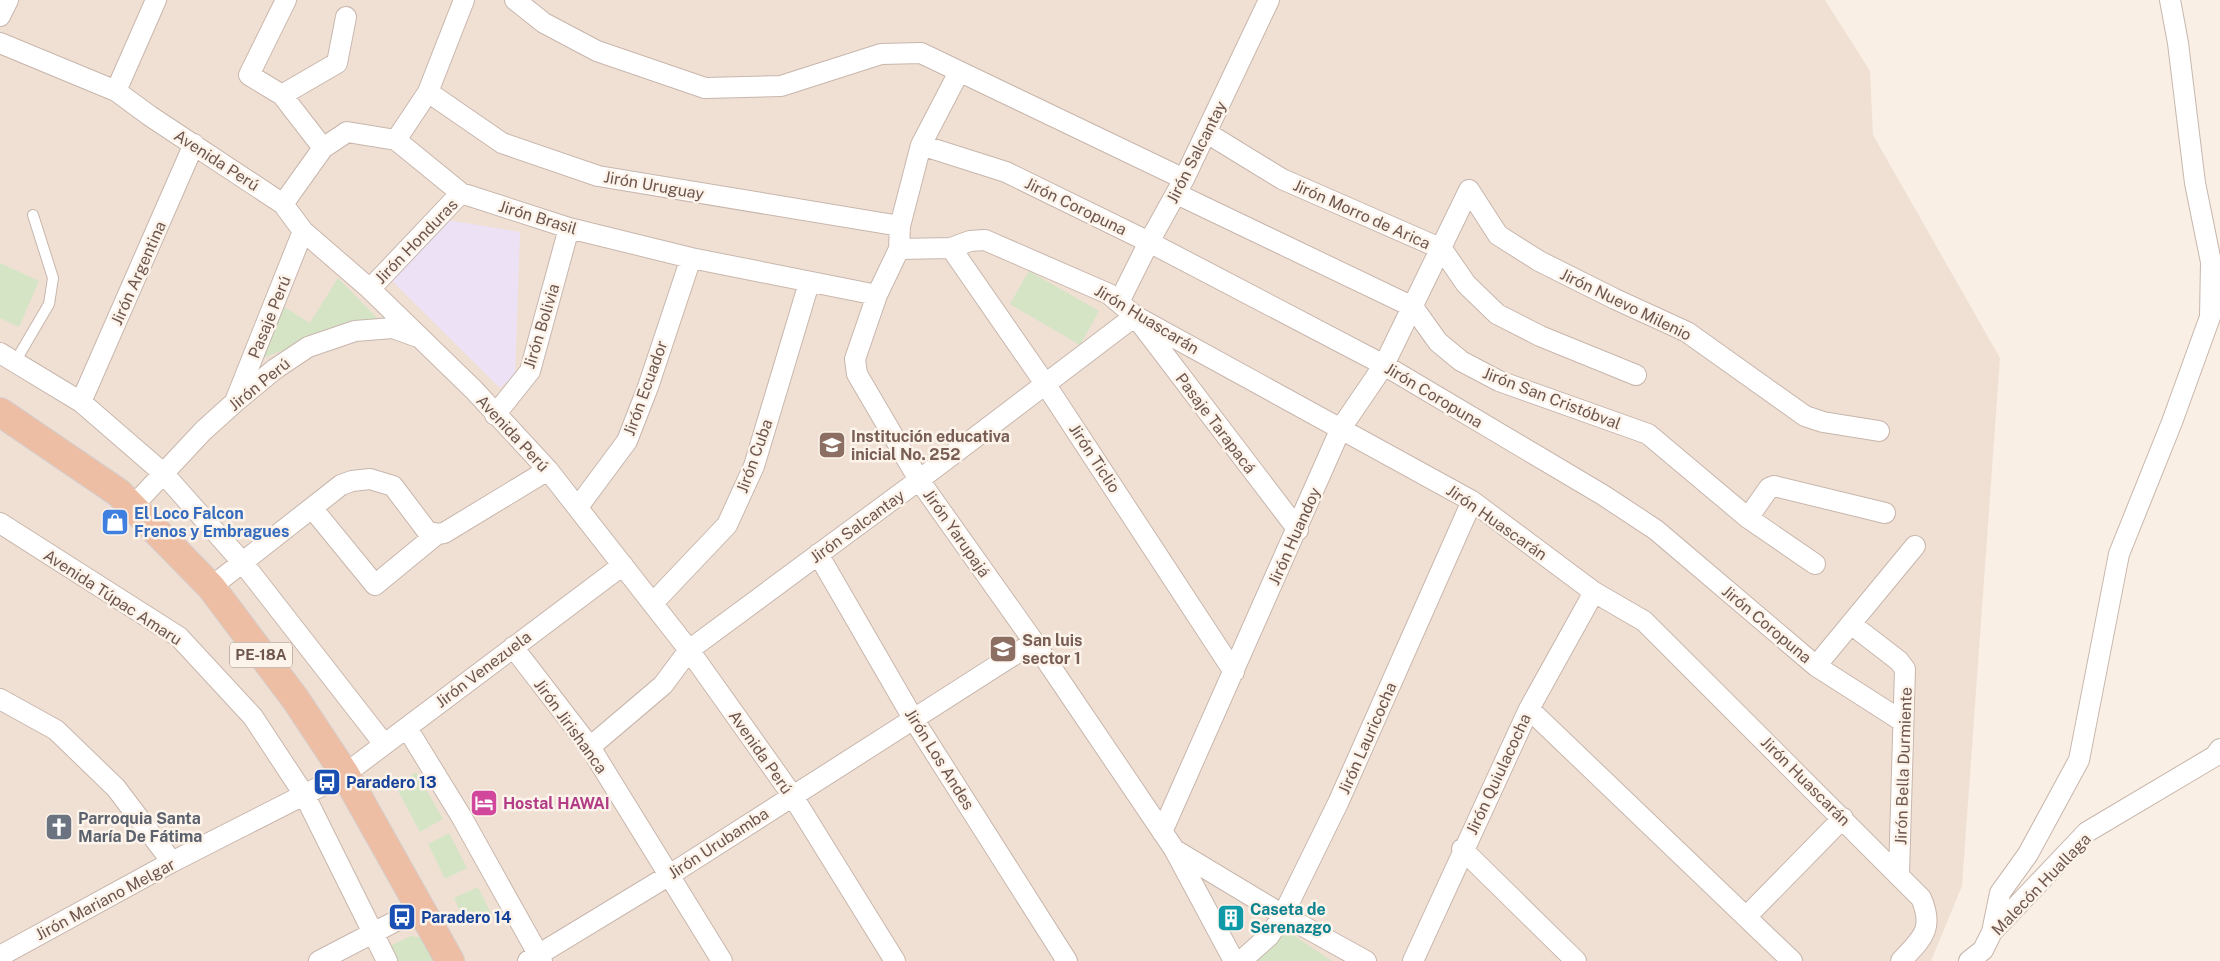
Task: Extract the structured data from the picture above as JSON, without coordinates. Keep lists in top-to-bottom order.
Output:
{
  "streets": {
    "highway": ["PE-18A"],
    "street": [
      "Jirón Salcantay",
      "Avenida Perú",
      "Jirón Uruguay",
      "Jirón Coropuna",
      "Jirón Morro de Arica",
      "Jirón Brasil",
      "Jirón Honduras",
      "Jirón Argentina",
      "Jirón Nuevo Milenio",
      "Pasaje Perú",
      "Jirón Huascarán",
      "Jirón Bolivia",
      "Jirón Perú",
      "Jirón Ecuador",
      "Jirón San Cristóbval",
      "Pasaje Tarapacá",
      "Jirón Cuba",
      "Jirón Ticlio",
      "Jirón Yarupajá",
      "Jirón Huandoy",
      "Avenida Túpac Amaru",
      "Jirón Venezuela",
      "Jirón Jirishanca",
      "Jirón Lauricocha",
      "Jirón Los Andes",
      "Jirón Bella Durmiente",
      "Jirón Quiulacocha",
      "Jirón Urubamba",
      "Malecón Huallaga",
      "Jirón Mariano Melgar"
    ]
  },
  "crossings": [
    ["Jirón Salcantay", "Avenida Perú"],
    ["Jirón Salcantay", "Jirón Coropuna"],
    ["Jirón Salcantay", "Jirón Morro de Arica"],
    ["Jirón Salcantay", "Jirón Huascarán"],
    ["Jirón Salcantay", "Pasaje Tarapacá"],
    ["Jirón Salcantay", "Jirón Ticlio"],
    ["Jirón Salcantay", "Jirón Yarupajá"],
    ["Jirón Salcantay", "Jirón Jirishanca"],
    ["Jirón Salcantay", "Jirón Los Andes"],
    ["Avenida Perú", "Jirón Honduras"],
    ["Avenida Perú", "Jirón Argentina"],
    ["Avenida Perú", "Pasaje Perú"],
    ["Avenida Perú", "Jirón Bolivia"],
    ["Avenida Perú", "Jirón Perú"],
    ["Avenida Perú", "Jirón Ecuador"],
    ["Avenida Perú", "Jirón Cuba"],
    ["Avenida Perú", "Jirón Venezuela"],
    ["Avenida Perú", "Jirón Urubamba"],
    ["Jirón Uruguay", "Jirón Yarupajá"],
    ["Jirón Coropuna", "Jirón Yarupajá"],
    ["Jirón Coropuna", "Jirón Huandoy"],
    ["Jirón Coropuna", "Jirón Bella Durmiente"],
    ["Jirón Morro de Arica", "Jirón Huandoy"],
    ["Jirón Brasil", "Jirón Honduras"],
    ["Jirón Brasil", "Jirón Bolivia"],
    ["Jirón Brasil", "Jirón Ecuador"],
    ["Jirón Brasil", "Jirón Cuba"],
    ["Jirón Brasil", "Jirón Yarupajá"],
    ["Jirón Nuevo Milenio", "Jirón Huandoy"],
    ["Pasaje Perú", "Jirón Perú"],
    ["Jirón Huascarán", "Pasaje Tarapacá"],
    ["Jirón Huascarán", "Jirón Ticlio"],
    ["Jirón Huascarán", "Jirón Yarupajá"],
    ["Jirón Huascarán", "Jirón Huandoy"],
    ["Jirón Huascarán", "Jirón Lauricocha"],
    ["Jirón Huascarán", "Jirón Bella Durmiente"],
    ["Jirón Huascarán", "Jirón Quiulacocha"],
    ["Jirón Perú", "PE-18A"],
    ["Jirón San Cristóbval", "Jirón Huandoy"],
    ["Pasaje Tarapacá", "Jirón Huandoy"],
    ["Jirón Ticlio", "Jirón Huandoy"],
    ["Jirón Yarupajá", "Jirón Huandoy"],
    ["Jirón Yarupajá", "Jirón Urubamba"],
    ["Avenida Túpac Amaru", "Jirón Mariano Melgar"],
    ["PE-18A", "Jirón Venezuela"],
    ["PE-18A", "Jirón Mariano Melgar"],
    ["Jirón Venezuela", "Jirón Jirishanca"],
    ["Jirón Venezuela", "Jirón Mariano Melgar"],
    ["Jirón Jirishanca", "Jirón Urubamba"],
    ["Jirón Los Andes", "Jirón Urubamba"]
  ],
  "places": {
    "school or university": ["Institución educativa inicial No. 252", "San luis sector 1"],
    "shop": ["El Loco Falcon Frenos y Embragues"],
    "bus stop": ["Paradero 13", "Paradero 14"],
    "hotel": ["Hostal HAWAI"],
    "church": ["Parroquia Santa María De Fátima"],
    "building": ["Caseta de Serenazgo"]
  }
}
